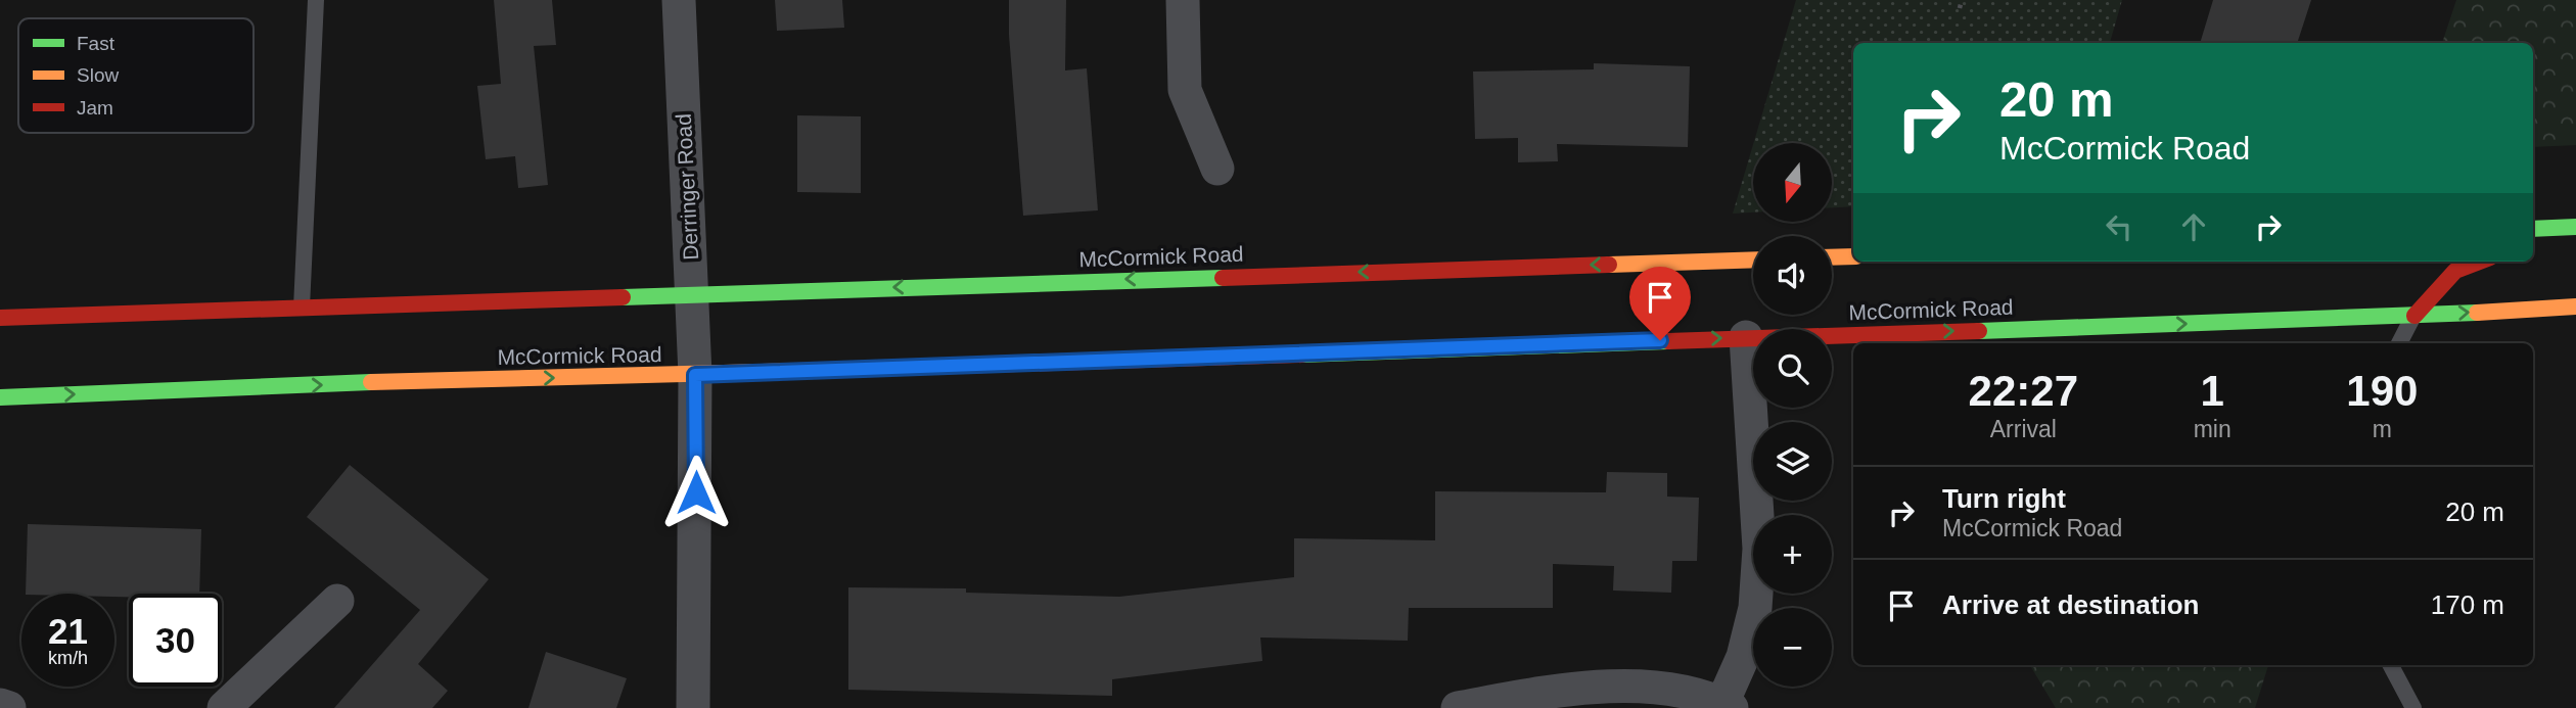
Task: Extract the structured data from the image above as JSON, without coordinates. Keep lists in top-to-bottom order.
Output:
{
  "streets": {
    "main road": ["McCormick Road"],
    "street": ["Derringer Road"]
  },
  "crossings": [
    ["Derringer Road", "McCormick Road"]
  ],
  "legend": ["Fast", "Slow", "Jam"],
  "north": "bottom",
  "page": {
    "turn": ["20 m", "McCormick Road"],
    "map_buttons": ["+", "−"],
    "eta": [
      "22:27",
      "Arrival",
      "1",
      "min",
      "190",
      "m"
    ],
    "list": [
      {
        "name": "Turn right",
        "note": "McCormick Road",
        "value": "20 m"
      },
      {
        "name": "Arrive at destination",
        "value": "170 m"
      }
    ],
    "speed": "21 km/h",
    "limit": "30"
  }
}
